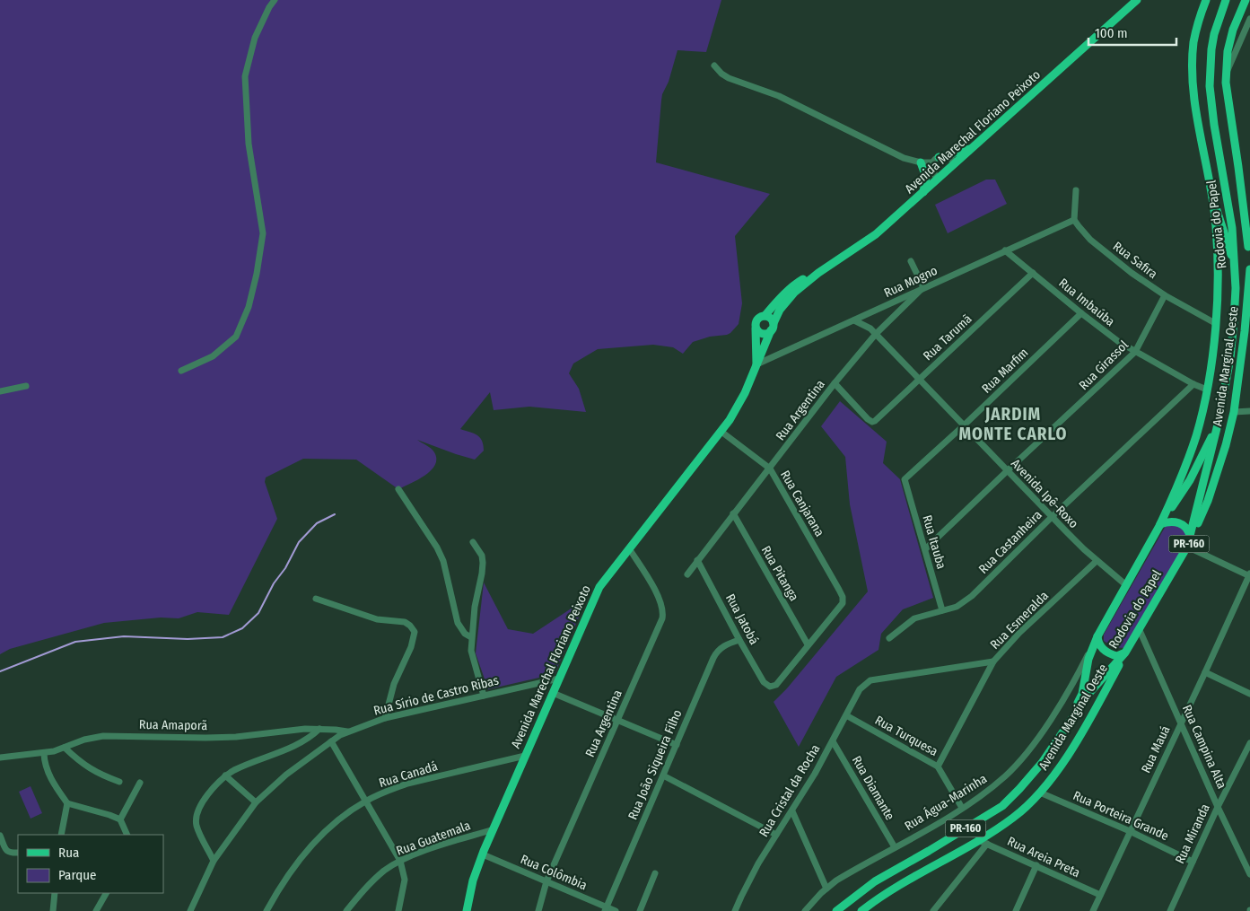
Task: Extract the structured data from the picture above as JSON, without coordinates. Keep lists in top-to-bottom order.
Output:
{
  "streets": {
    "main road": [
      "Avenida Marechal Floriano Peixoto",
      "Rodovia do Papel",
      "Avenida Marginal Oeste",
      "PR-160"
    ],
    "street": [
      "Rua Safira",
      "Rua Mogno",
      "Rua Imbaúba",
      "Rua Tarumã",
      "Rua Girassol",
      "Rua Marfim",
      "Rua Argentina",
      "Avenida Ipê-Roxo",
      "Rua Canjarana",
      "Rua Itauba",
      "Rua Castanheira",
      "Rua Pitanga",
      "Rua Jatobá",
      "Rua Esmeralda",
      "Rua Sírio de Castro Ribas",
      "Rua Amaporã",
      "Rua Turquesa",
      "Rua Campina Alta",
      "Rua Mauá",
      "Rua João Siqueira Filho",
      "Rua Canadá",
      "Rua Diamante",
      "Rua Cristal da Rocha",
      "Rua Água-Marinha",
      "Rua Porteira Grande",
      "Rua Miranda",
      "Rua Guatemala",
      "Rua Areia Preta",
      "Rua Colômbia"
    ]
  },
  "crossings": [
    ["Avenida Marechal Floriano Peixoto", "Rua Mogno"],
    ["Avenida Marechal Floriano Peixoto", "Rua Argentina"],
    ["Avenida Marechal Floriano Peixoto", "Rua Canjarana"],
    ["Avenida Marechal Floriano Peixoto", "Rua Sírio de Castro Ribas"],
    ["Avenida Marechal Floriano Peixoto", "Rua Canadá"],
    ["Avenida Marechal Floriano Peixoto", "Rua Guatemala"],
    ["Avenida Marechal Floriano Peixoto", "Rua Colômbia"],
    ["Rodovia do Papel", "Avenida Marginal Oeste"],
    ["Rodovia do Papel", "Avenida Ipê-Roxo"],
    ["Rodovia do Papel", "Rua Campina Alta"],
    ["Rodovia do Papel", "Rua Água-Marinha"],
    ["Rua Safira", "Rua Mogno"],
    ["Rua Safira", "Rua Girassol"],
    ["Rua Mogno", "Rua Imbaúba"],
    ["Rua Mogno", "Rua Argentina"],
    ["Rua Mogno", "Avenida Ipê-Roxo"],
    ["Rua Imbaúba", "Rua Tarumã"],
    ["Rua Imbaúba", "Rua Girassol"],
    ["Rua Imbaúba", "Rua Marfim"],
    ["Rua Imbaúba", "Rua Castanheira"],
    ["Rua Tarumã", "Rua Argentina"],
    ["Rua Tarumã", "Avenida Ipê-Roxo"],
    ["Rua Girassol", "Avenida Ipê-Roxo"],
    ["Rua Girassol", "Rua Itauba"],
    ["Avenida Marginal Oeste", "Rua Porteira Grande"],
    ["Avenida Marginal Oeste", "Rua Areia Preta"],
    ["Rua Marfim", "Avenida Ipê-Roxo"],
    ["Rua Marfim", "Rua Itauba"],
    ["Rua Argentina", "Avenida Ipê-Roxo"],
    ["Rua Argentina", "Rua Canjarana"],
    ["Rua Argentina", "Rua Pitanga"],
    ["Rua Argentina", "Rua Jatobá"],
    ["Rua Argentina", "Rua Colômbia"],
    ["Avenida Ipê-Roxo", "Rua Castanheira"],
    ["Avenida Ipê-Roxo", "Rua Esmeralda"],
    ["Rua Canjarana", "Rua Pitanga"],
    ["Rua Canjarana", "Rua Jatobá"],
    ["Rua Itauba", "Rua Castanheira"],
    ["Rua Pitanga", "Rua Jatobá"],
    ["Rua Jatobá", "Rua João Siqueira Filho"],
    ["Rua Esmeralda", "Rua Cristal da Rocha"],
    ["Rua Sírio de Castro Ribas", "Rua Amaporã"],
    ["Rua Turquesa", "Rua Cristal da Rocha"],
    ["Rua Turquesa", "Rua Água-Marinha"],
    ["Rua Campina Alta", "Rua Mauá"],
    ["Rua Campina Alta", "Rua Miranda"],
    ["Rua Mauá", "Rua Porteira Grande"],
    ["Rua Mauá", "Rua Areia Preta"],
    ["Rua João Siqueira Filho", "Rua Colômbia"],
    ["Rua Diamante", "Rua Cristal da Rocha"],
    ["Rua Diamante", "Rua Água-Marinha"],
    ["Rua Porteira Grande", "Rua Miranda"]
  ],
  "districts": ["JARDIM MONTE CARLO"],
  "legend": ["Rua", "Parque"],
  "scale_bar": "100 m"
}
